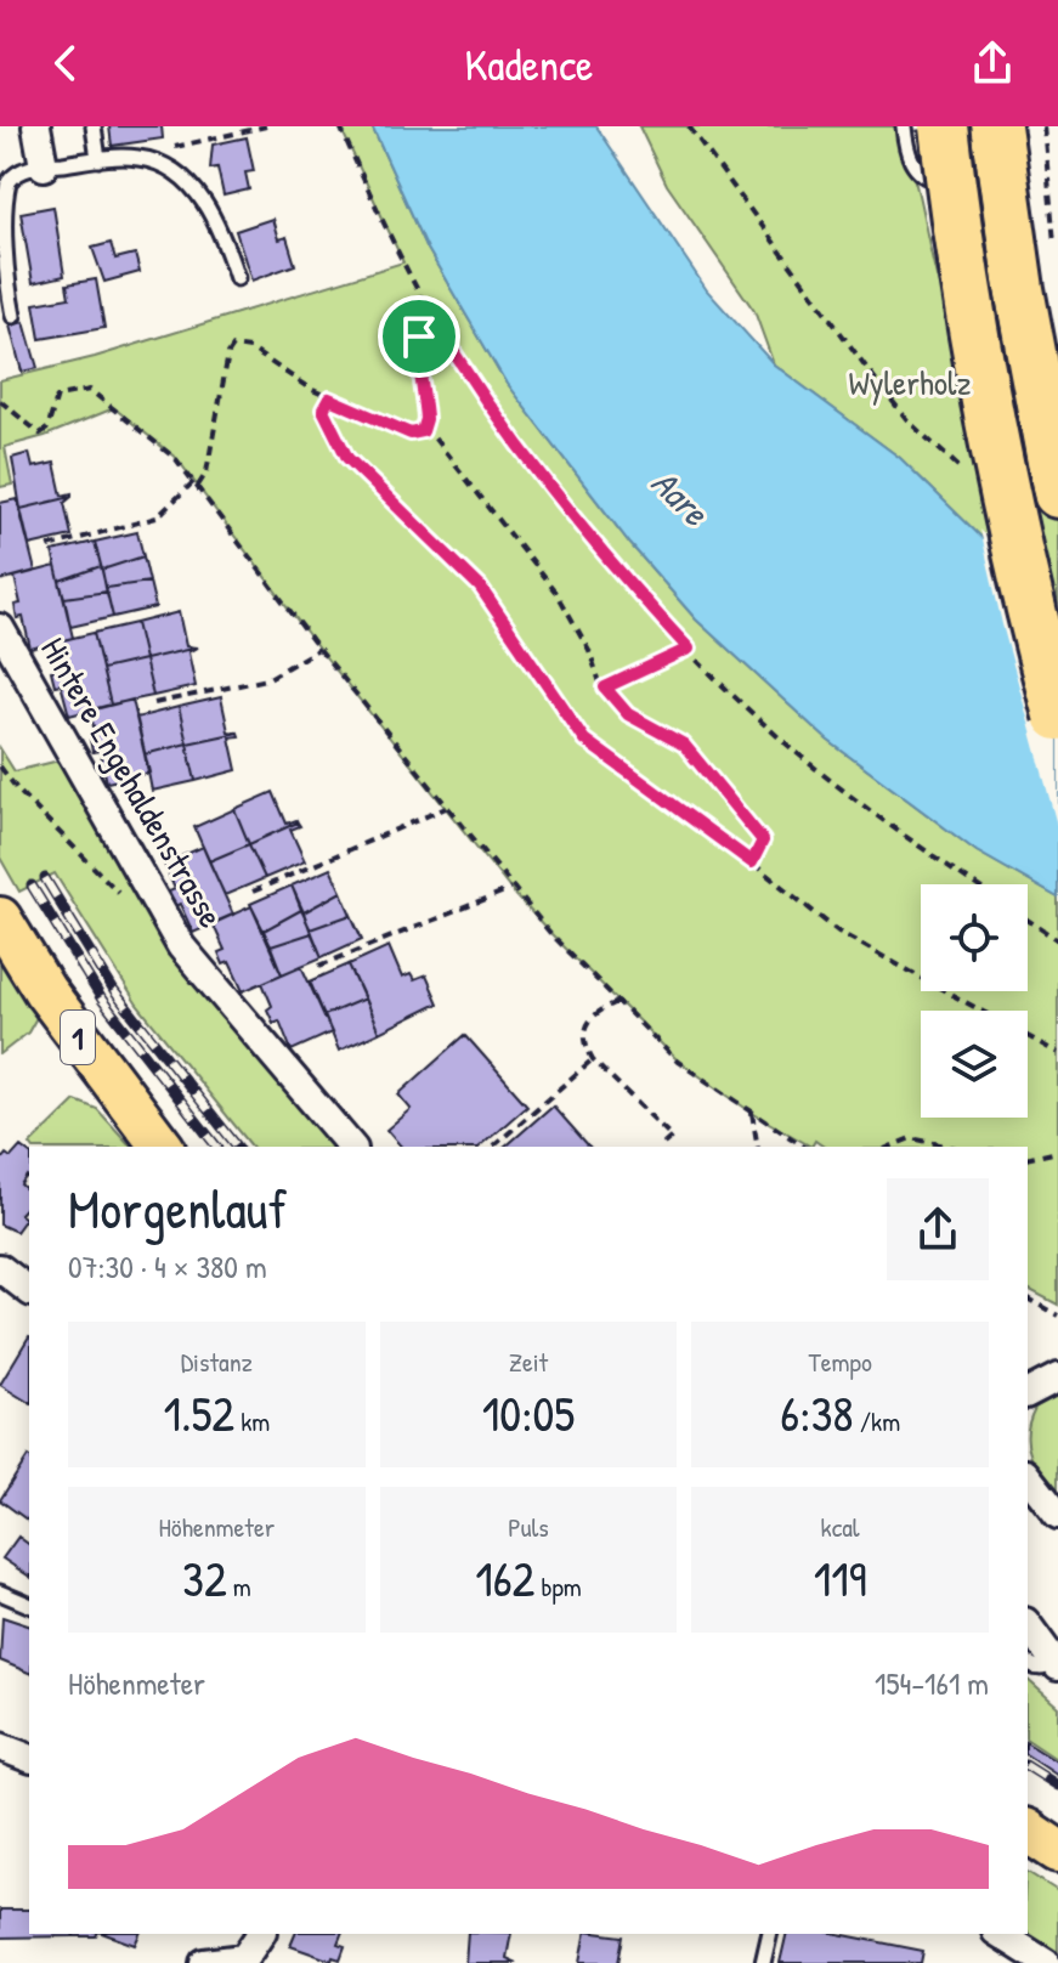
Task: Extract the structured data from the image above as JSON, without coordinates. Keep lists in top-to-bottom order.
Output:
{
  "streets": {
    "main road": ["1"],
    "street": ["Hintere Engehaldenstrasse"]
  },
  "water": ["Aare"],
  "parks": ["Wylerholz"],
  "page": {
    "header": "Kadence",
    "heading": ["Morgenlauf", "07:30 · 4 × 380 m"],
    "stats": [
      ["Distanz", "1.52 km"],
      ["Zeit", "10:05"],
      ["Tempo", "6:38 /km"],
      ["Höhenmeter", "32 m"],
      ["Puls", "162 bpm"],
      ["kcal", "119"]
    ],
    "chart": ["Höhenmeter", "154–161 m"]
  }
}
